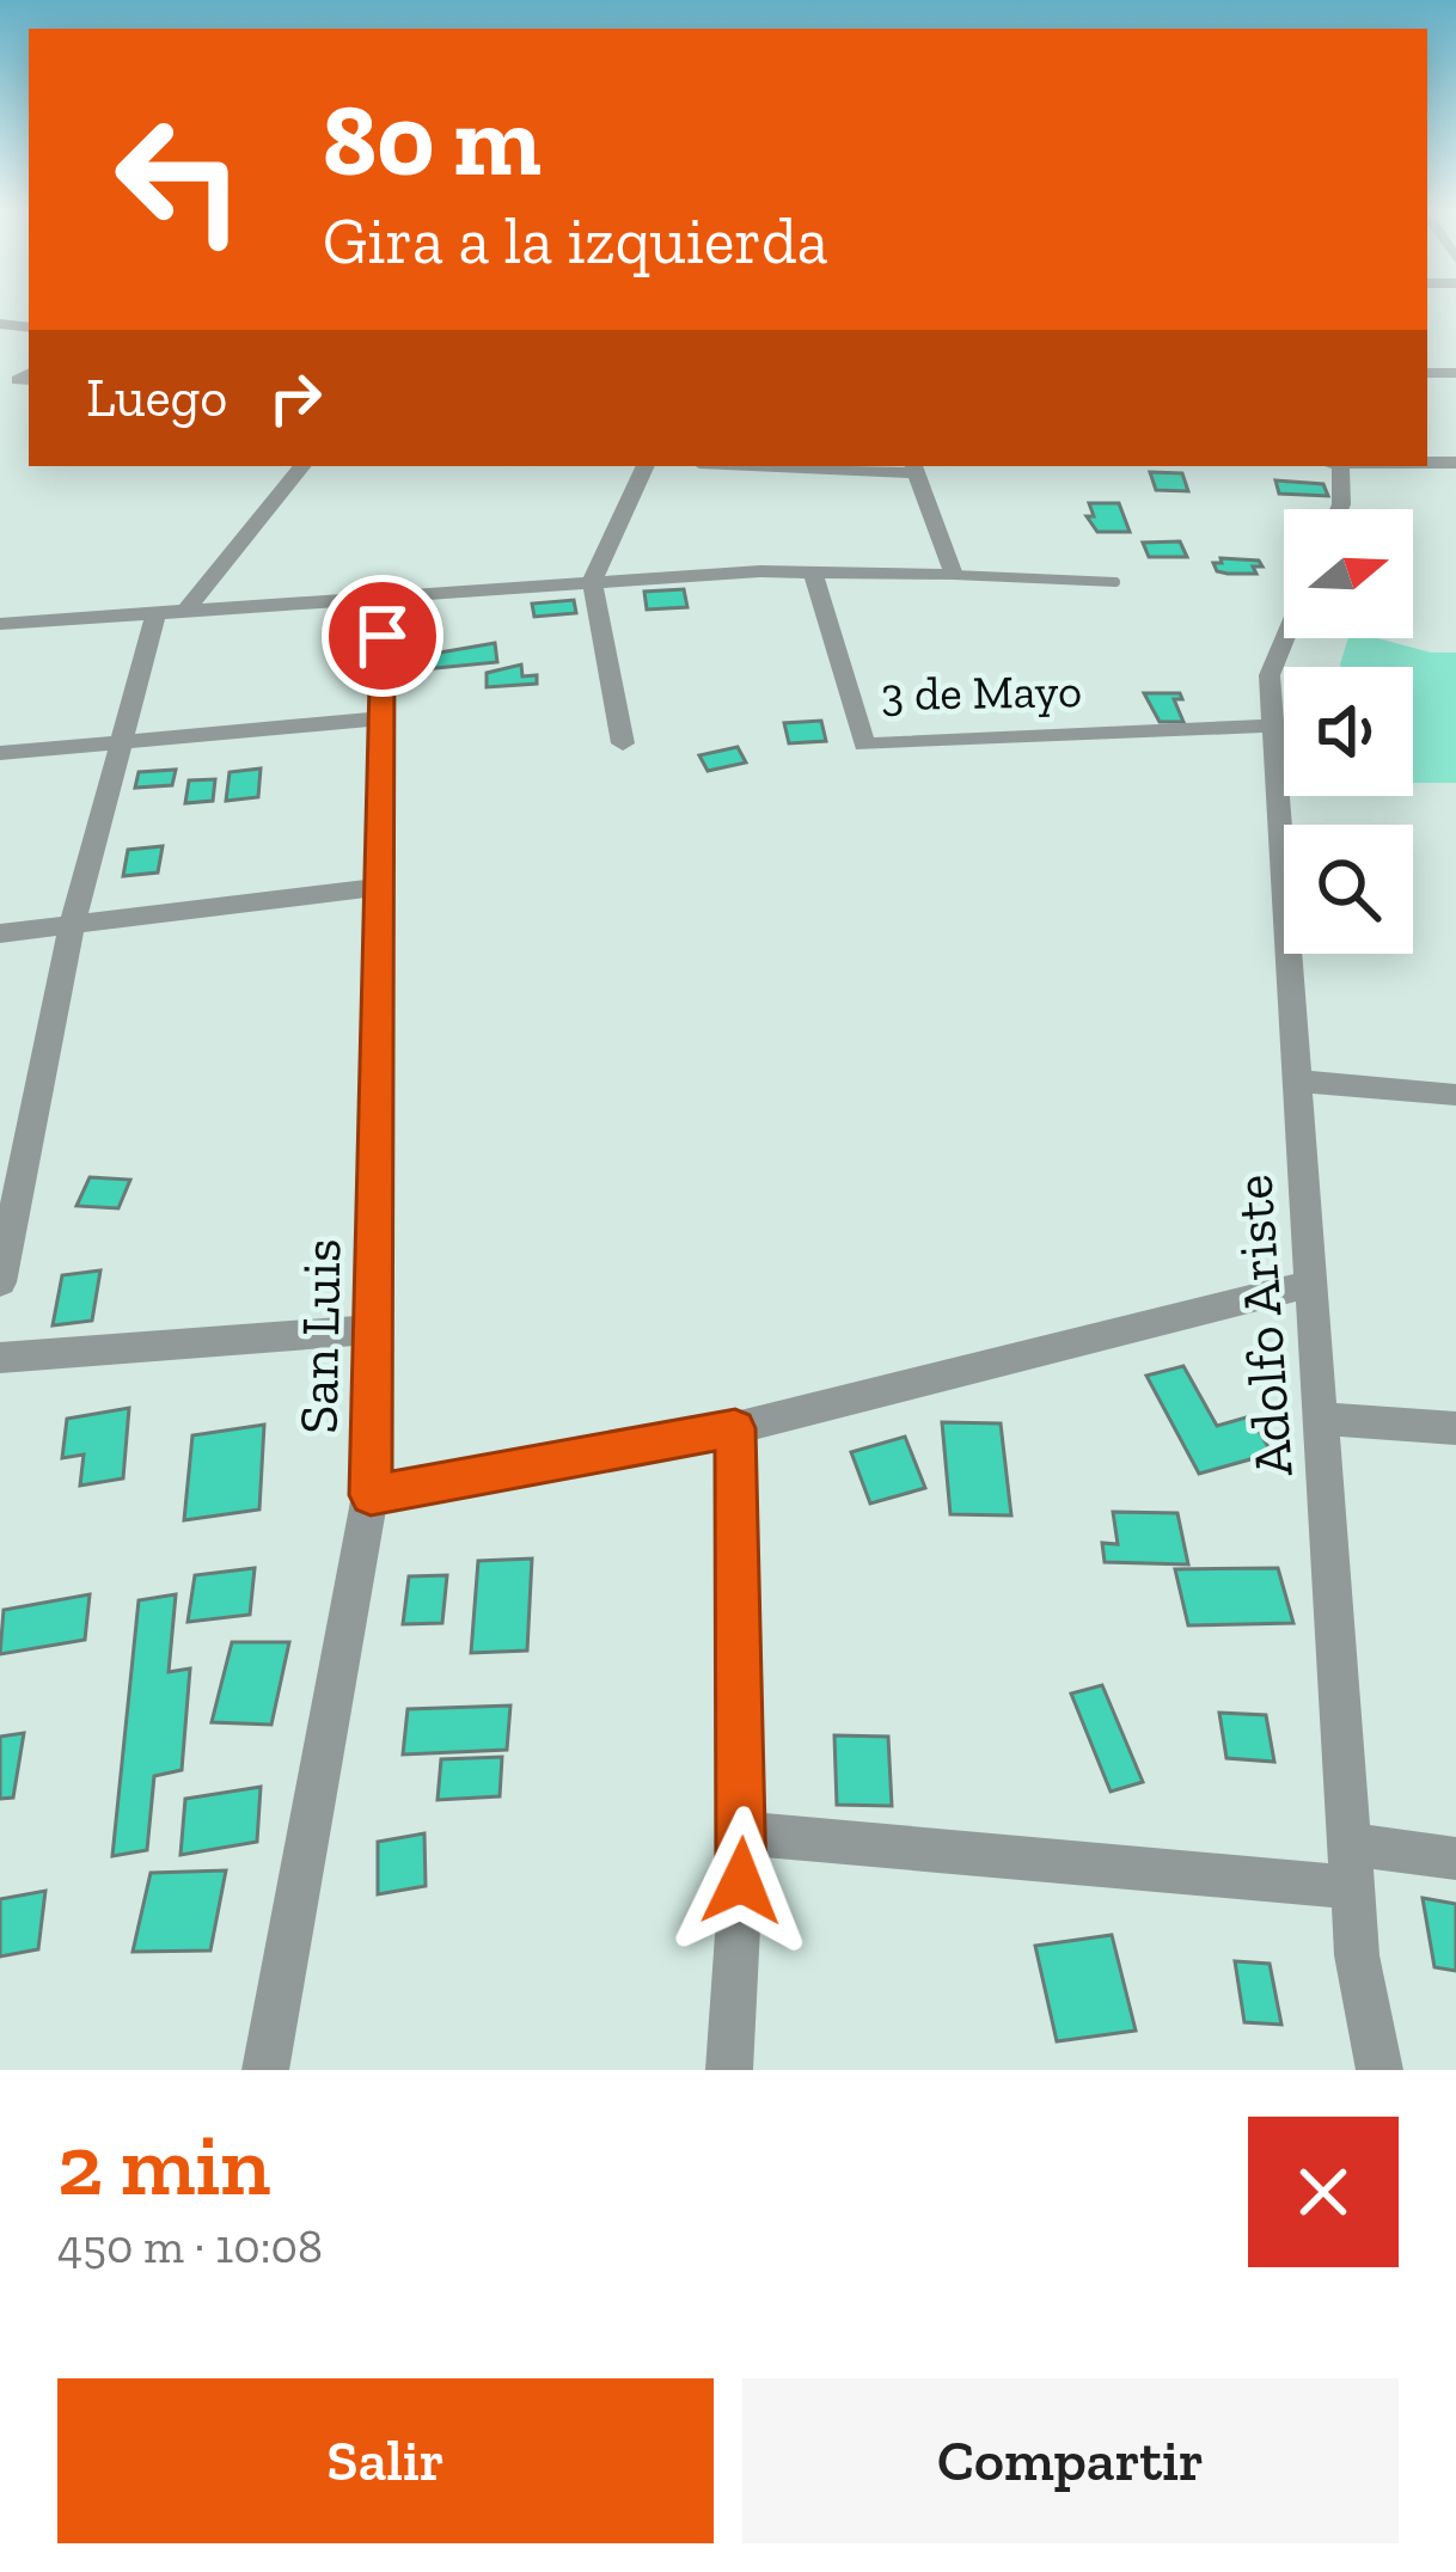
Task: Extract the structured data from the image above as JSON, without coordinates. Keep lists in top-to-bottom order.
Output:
{
  "streets": {
    "street": ["3 de Mayo", "Adolfo Ariste", "San Luis"]
  },
  "crossings": [
    ["3 de Mayo", "Adolfo Ariste"]
  ],
  "north": "right",
  "page": {
    "turn": ["80 m", "Gira a la izquierda"],
    "then": "Luego",
    "heading": ["2 min", "450 m · 10:08"],
    "buttons": ["Salir", "Compartir"]
  }
}
